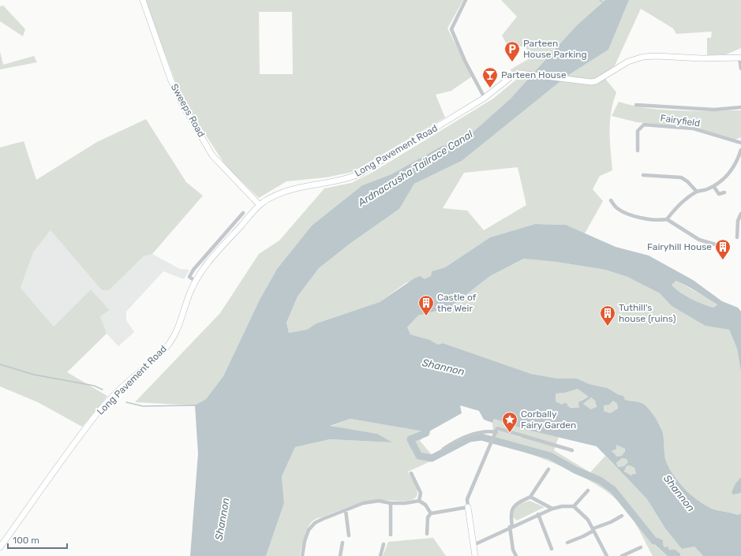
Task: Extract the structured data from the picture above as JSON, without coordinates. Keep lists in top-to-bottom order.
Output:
{
  "streets": {
    "main road": ["Sweeps Road", "Long Pavement Road"],
    "street": ["Fairyfield"]
  },
  "crossings": [
    ["Sweeps Road", "Long Pavement Road"]
  ],
  "water": ["Ardnacrusha Tailrace Canal", "Shannon"],
  "places": {
    "parking": ["Parteen House Parking"],
    "bar": ["Parteen House"],
    "building": ["Fairyhill House", "Castle of the Weir", "Tuthill's house (ruins)"],
    "place": ["Corbally Fairy Garden"]
  },
  "scale_bar": "100 m"
}
